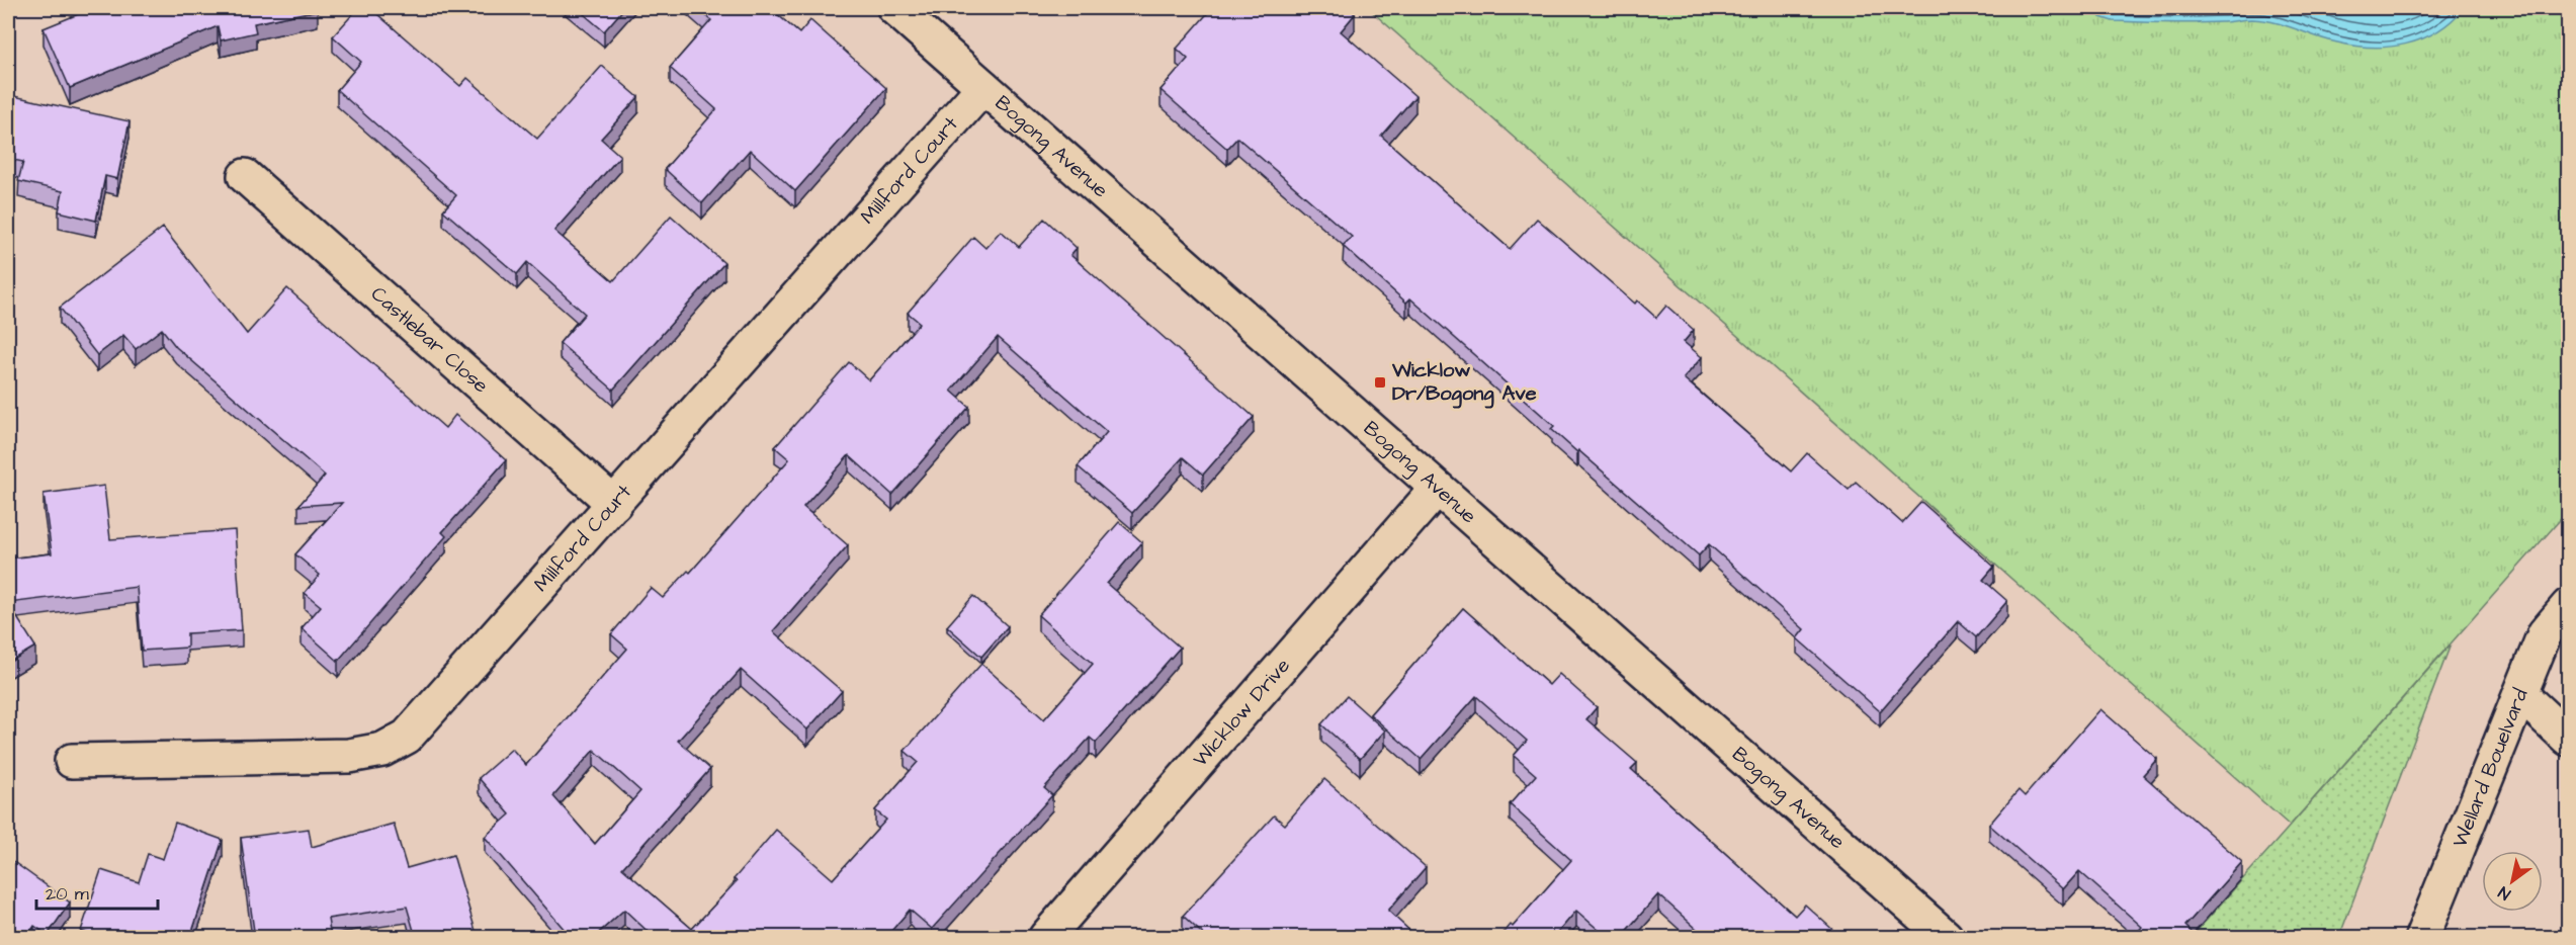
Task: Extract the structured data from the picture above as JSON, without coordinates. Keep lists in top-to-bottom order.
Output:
{
  "streets": {
    "street": [
      "Bogong Avenue",
      "Millford Court",
      "Castlebar Close",
      "Wicklow Drive",
      "Wellard Bouelvard"
    ]
  },
  "crossings": [
    ["Bogong Avenue", "Millford Court"],
    ["Bogong Avenue", "Wicklow Drive"],
    ["Millford Court", "Castlebar Close"]
  ],
  "places": {
    "transit": ["Wicklow Dr/Bogong Ave"]
  },
  "scale_bar": "20 m",
  "north": "bottom left"
}
